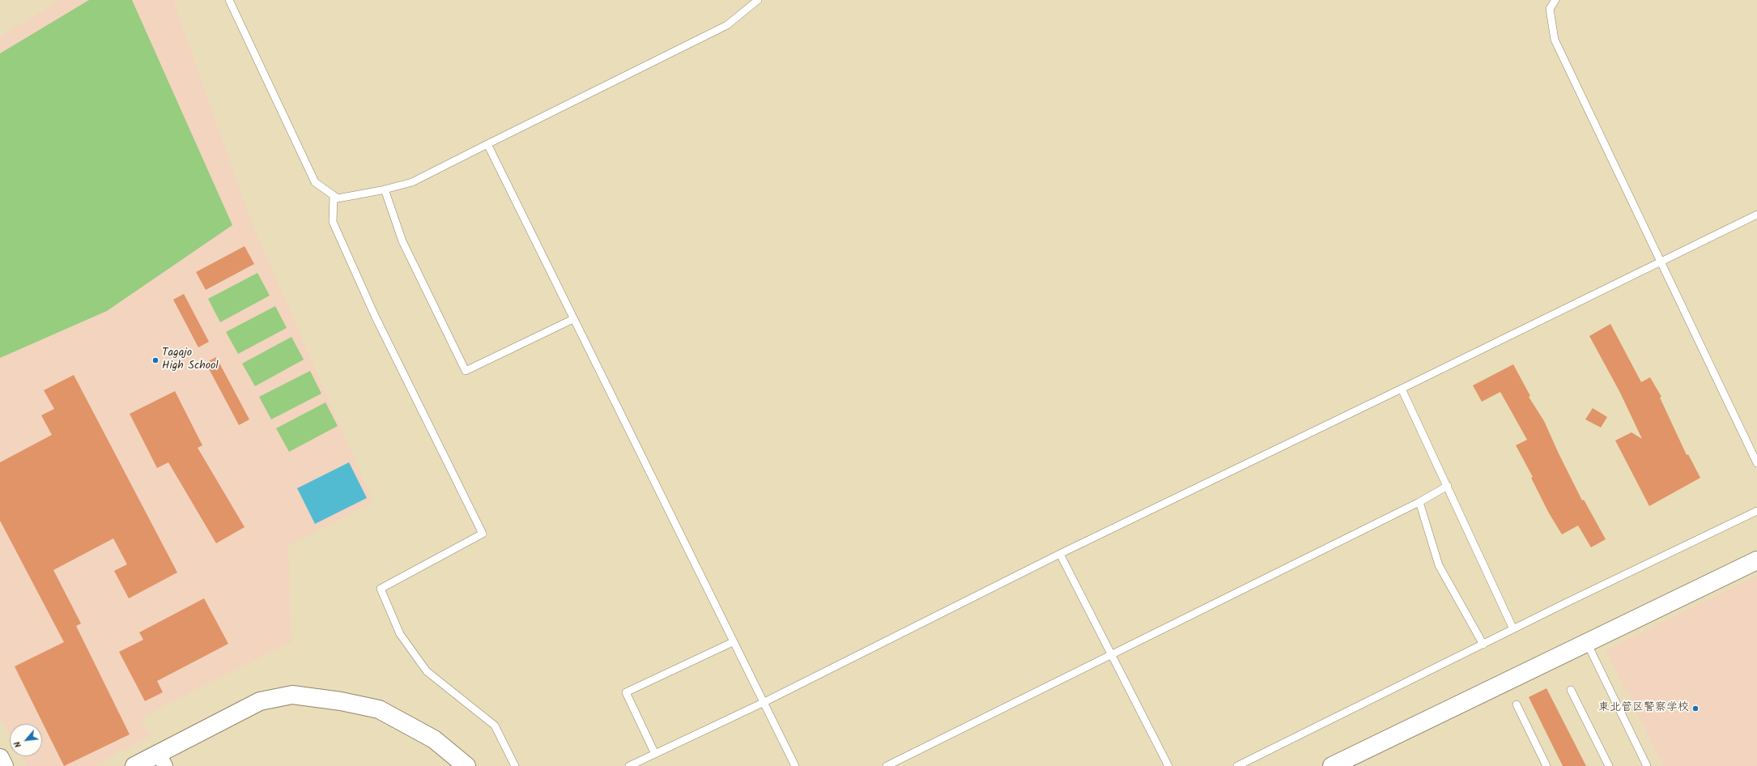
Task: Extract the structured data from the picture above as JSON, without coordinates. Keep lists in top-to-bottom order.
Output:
{
  "places": ["Tagajo High School", "東北管区警察学校"],
  "north": "bottom left"
}
